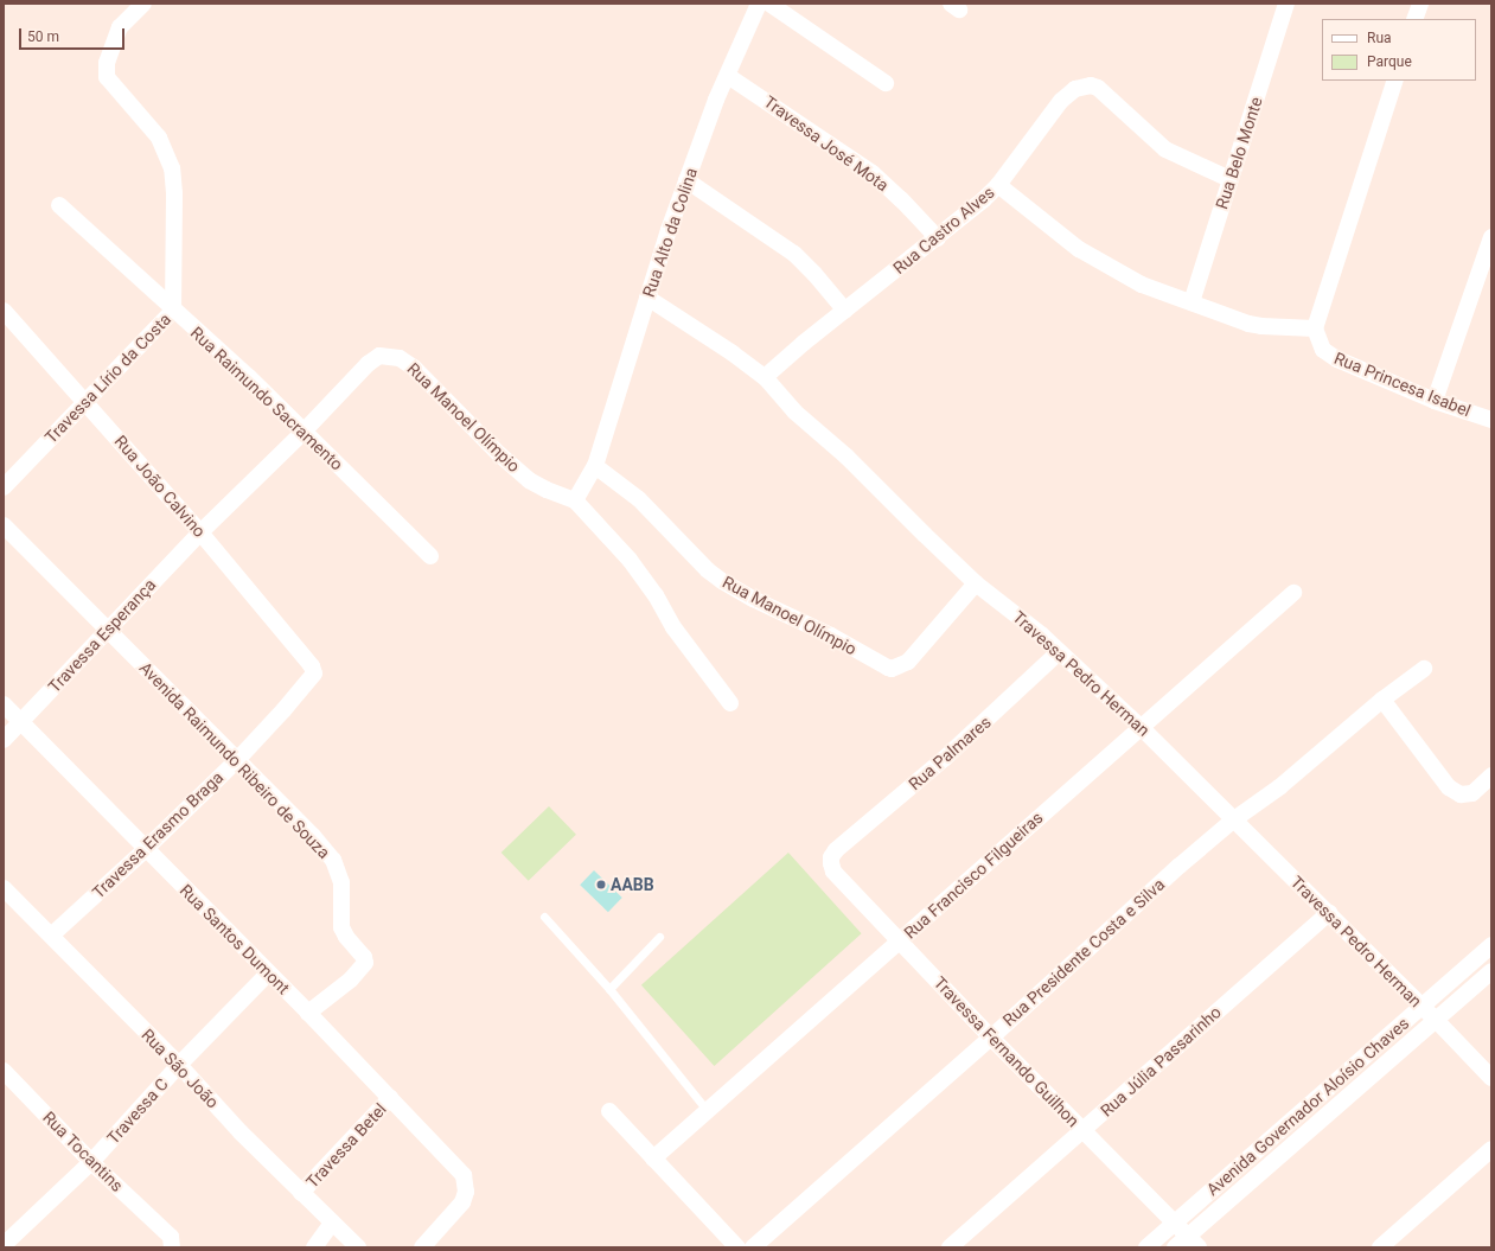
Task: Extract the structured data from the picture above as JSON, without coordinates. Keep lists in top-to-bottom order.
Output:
{
  "streets": {
    "street": [
      "Travessa José Mota",
      "Rua Belo Monte",
      "Rua Castro Alves",
      "Rua Alto da Colina",
      "Travessa Lírio da Costa",
      "Rua Princesa Isabel",
      "Rua Raimundo Sacramento",
      "Rua Manoel Olímpio",
      "Rua João Calvino",
      "Travessa Esperança",
      "Travessa Pedro Herman",
      "Rua Palmares",
      "Avenida Raimundo Ribeiro de Souza",
      "Travessa Erasmo Braga",
      "Rua Francisco Filgueiras",
      "Rua Santos Dumont",
      "Rua Presidente Costa e Silva",
      "Travessa Fernando Guilhon",
      "Rua Júlia Passarinho",
      "Rua São João",
      "Avenida Governador Aloísio Chaves",
      "Travessa C",
      "Travessa Betel",
      "Rua Tocantins"
    ]
  },
  "crossings": [
    ["Travessa José Mota", "Rua Castro Alves"],
    ["Travessa José Mota", "Rua Alto da Colina"],
    ["Rua Belo Monte", "Rua Castro Alves"],
    ["Rua Castro Alves", "Travessa Pedro Herman"],
    ["Rua Alto da Colina", "Rua Manoel Olímpio"],
    ["Rua Alto da Colina", "Travessa Pedro Herman"],
    ["Travessa Lírio da Costa", "Rua Raimundo Sacramento"],
    ["Travessa Lírio da Costa", "Rua João Calvino"],
    ["Rua Raimundo Sacramento", "Travessa Esperança"],
    ["Rua Manoel Olímpio", "Travessa Esperança"],
    ["Rua Manoel Olímpio", "Travessa Pedro Herman"],
    ["Rua João Calvino", "Travessa Esperança"],
    ["Rua João Calvino", "Travessa Erasmo Braga"],
    ["Travessa Esperança", "Avenida Raimundo Ribeiro de Souza"],
    ["Travessa Esperança", "Rua Santos Dumont"],
    ["Travessa Pedro Herman", "Rua Palmares"],
    ["Travessa Pedro Herman", "Rua Francisco Filgueiras"],
    ["Travessa Pedro Herman", "Rua Presidente Costa e Silva"],
    ["Travessa Pedro Herman", "Rua Júlia Passarinho"],
    ["Travessa Pedro Herman", "Avenida Governador Aloísio Chaves"],
    ["Rua Palmares", "Travessa Fernando Guilhon"],
    ["Avenida Raimundo Ribeiro de Souza", "Travessa Erasmo Braga"],
    ["Avenida Raimundo Ribeiro de Souza", "Rua Santos Dumont"],
    ["Travessa Erasmo Braga", "Rua Santos Dumont"],
    ["Travessa Erasmo Braga", "Rua São João"],
    ["Rua Francisco Filgueiras", "Travessa Fernando Guilhon"],
    ["Rua Santos Dumont", "Travessa C"],
    ["Rua Santos Dumont", "Travessa Betel"],
    ["Rua Presidente Costa e Silva", "Travessa Fernando Guilhon"],
    ["Travessa Fernando Guilhon", "Rua Júlia Passarinho"],
    ["Travessa Fernando Guilhon", "Avenida Governador Aloísio Chaves"],
    ["Rua São João", "Travessa C"],
    ["Rua São João", "Travessa Betel"],
    ["Travessa C", "Rua Tocantins"]
  ],
  "places": ["AABB"],
  "legend": ["Rua", "Parque"],
  "scale_bar": "50 m"
}
